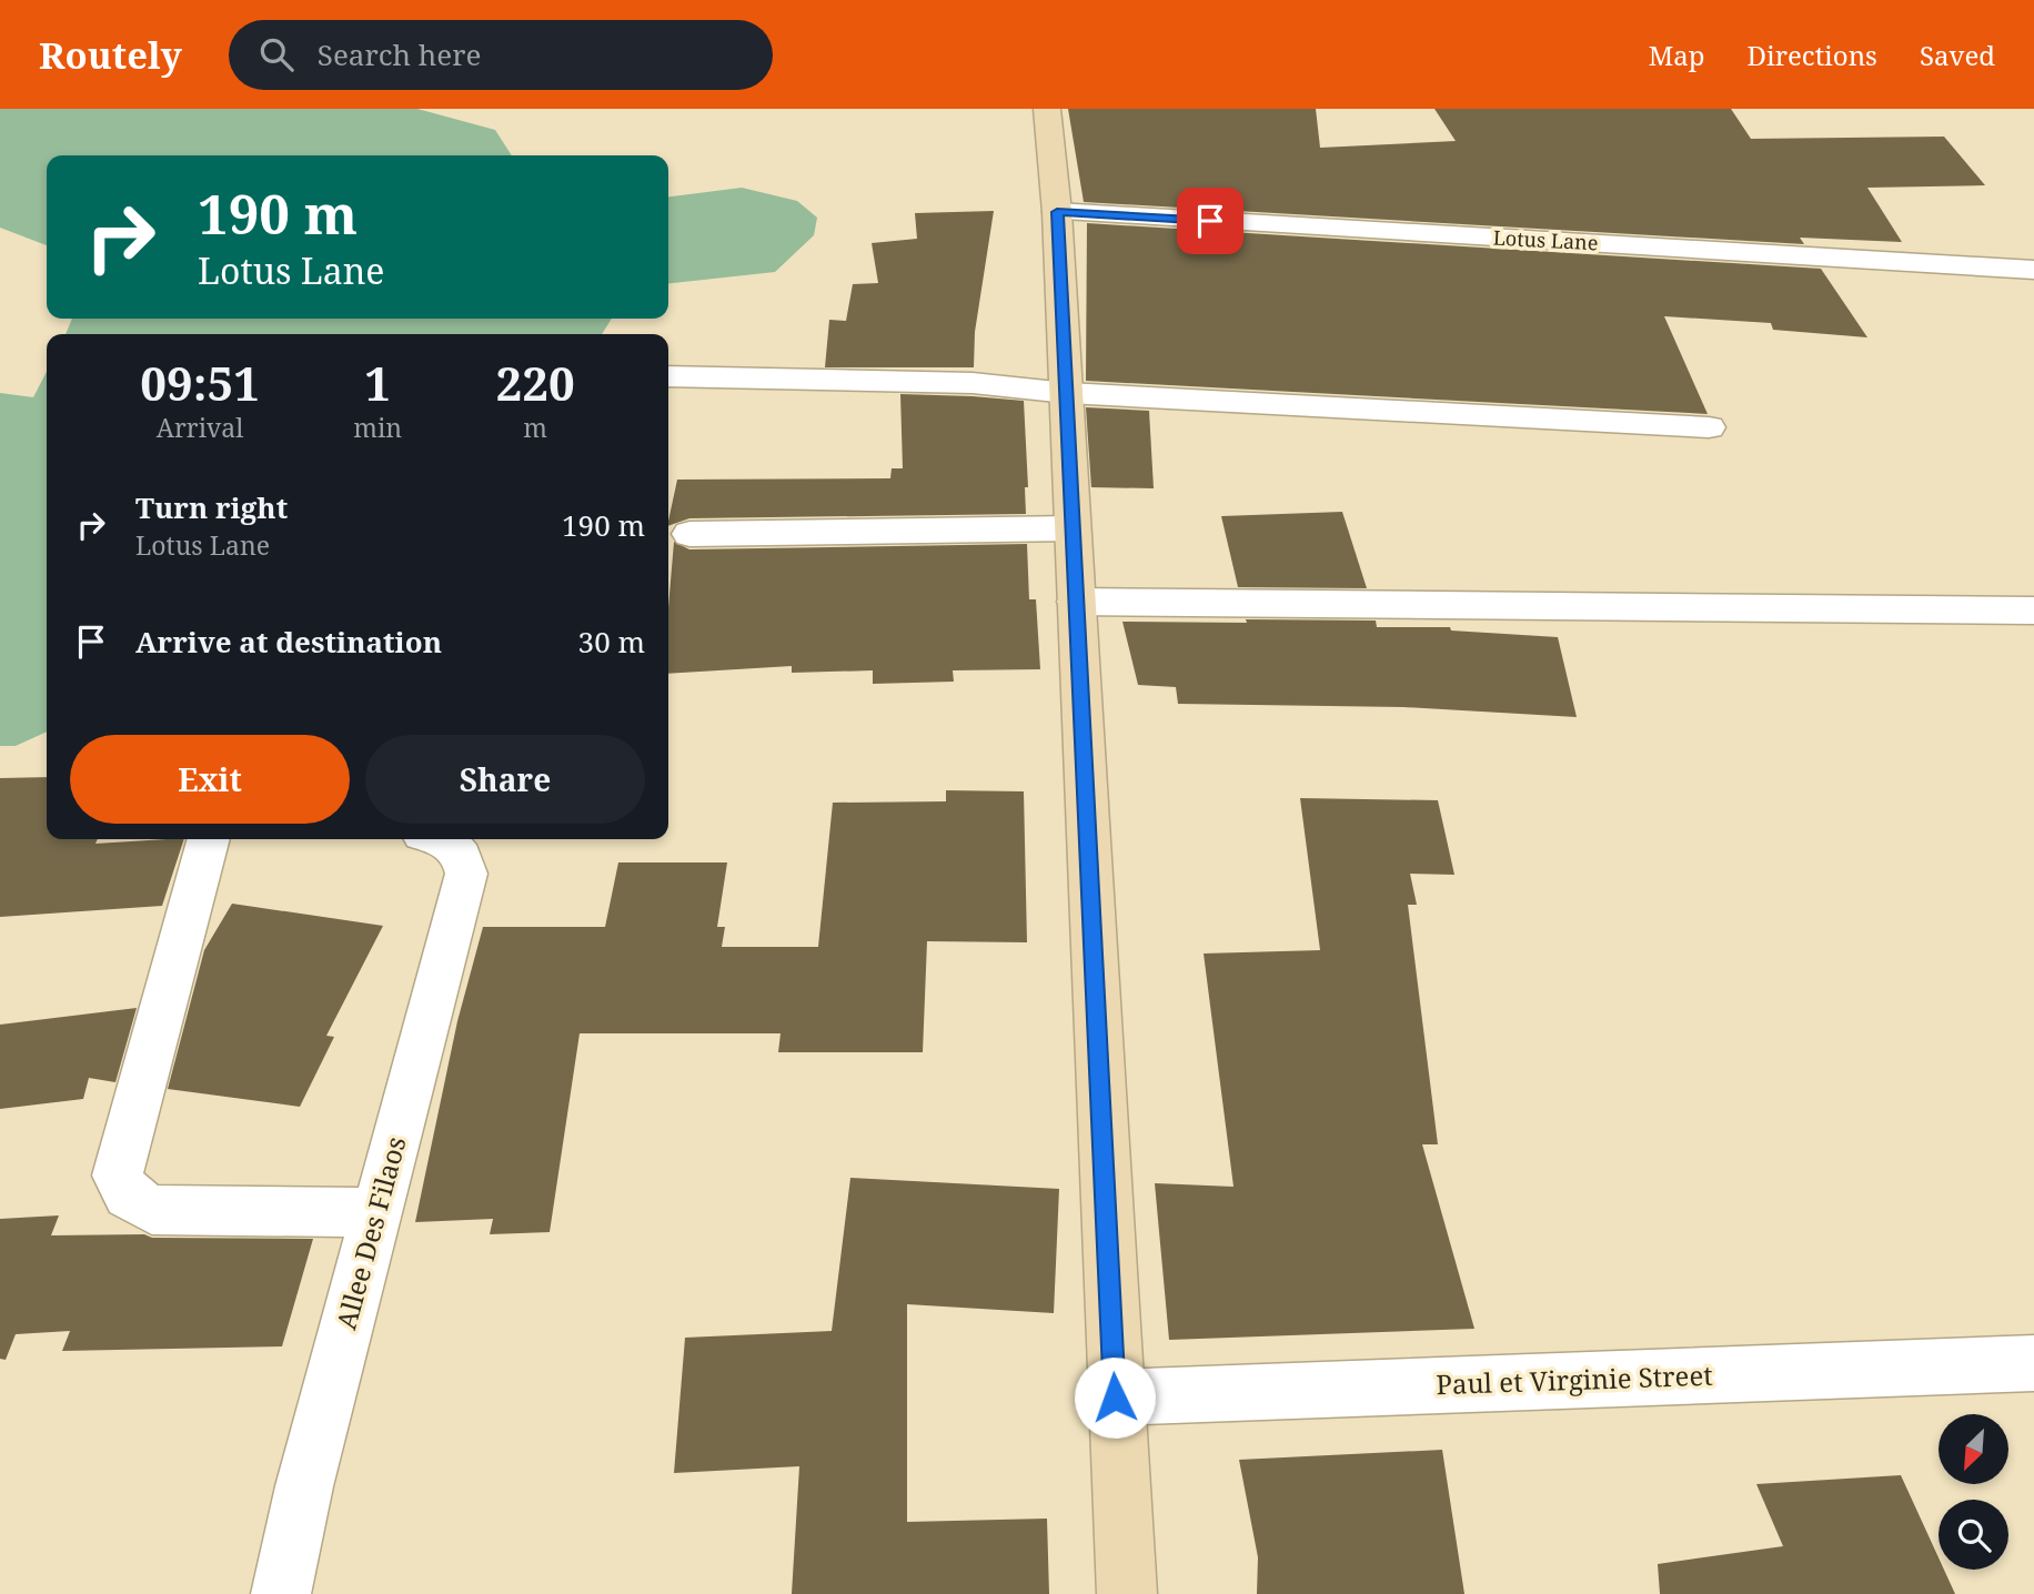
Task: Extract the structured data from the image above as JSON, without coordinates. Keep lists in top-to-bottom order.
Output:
{
  "streets": {
    "street": ["Lotus Lane", "Allee Des Filaos", "Paul et Virginie Street"]
  },
  "north": "bottom left",
  "page": {
    "header": "Routely",
    "search": "Search here",
    "nav": ["Map", "Directions", "Saved"],
    "turn": ["190 m", "Lotus Lane"],
    "eta": [
      "09:51",
      "Arrival",
      "1",
      "min",
      "220",
      "m"
    ],
    "list": [
      {
        "name": "Turn right",
        "note": "Lotus Lane",
        "value": "190 m"
      },
      {
        "name": "Arrive at destination",
        "value": "30 m"
      }
    ],
    "buttons": ["Exit", "Share"]
  }
}
